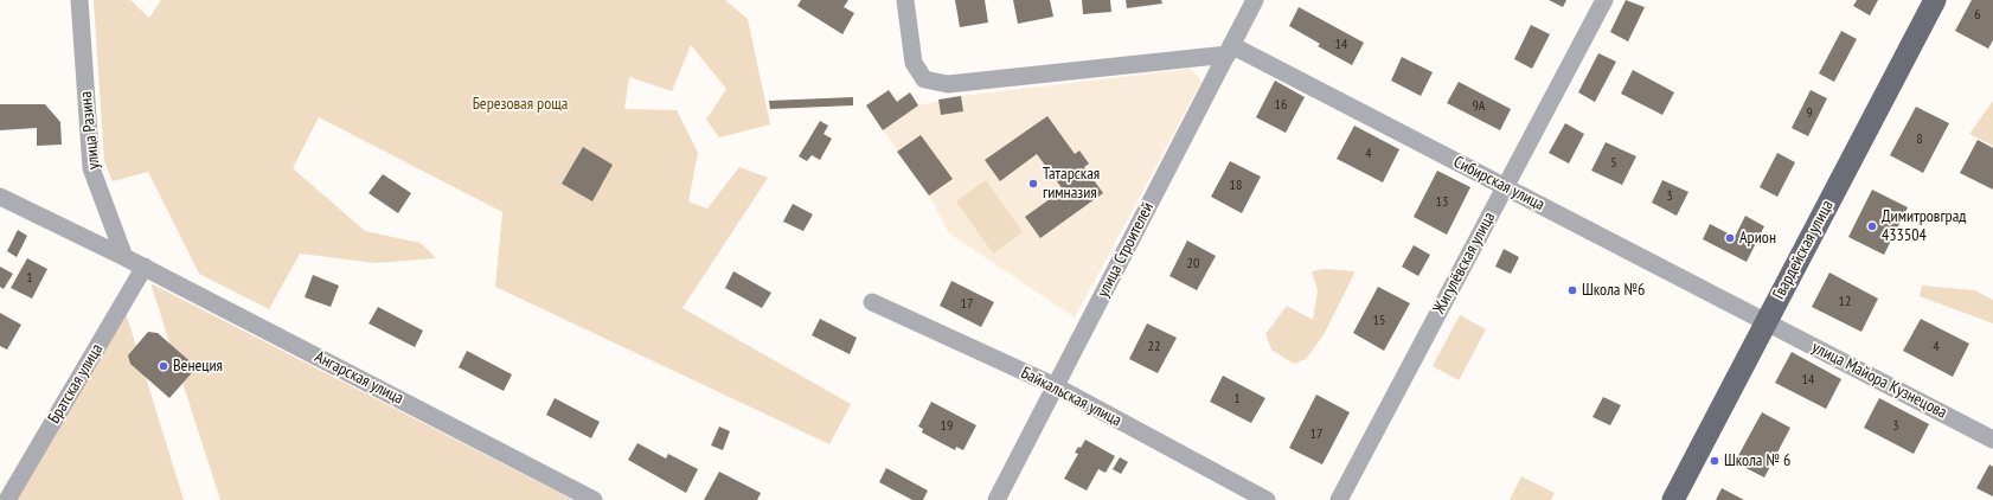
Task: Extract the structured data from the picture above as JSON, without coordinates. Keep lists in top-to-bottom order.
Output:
{
  "streets": {
    "main road": ["Гвардейская улица"],
    "street": [
      "улица Разина",
      "Сибирская улица",
      "улица Строителей",
      "Жигулёвская улица",
      "Ангарская улица",
      "улица Майора Кузнецова",
      "Братская улица",
      "Байкальская улица"
    ]
  },
  "crossings": [
    ["улица Разина", "Ангарская улица"],
    ["Сибирская улица", "улица Строителей"],
    ["Сибирская улица", "Гвардейская улица"],
    ["Сибирская улица", "Жигулёвская улица"],
    ["Сибирская улица", "улица Майора Кузнецова"],
    ["улица Строителей", "Байкальская улица"],
    ["Гвардейская улица", "улица Майора Кузнецова"],
    ["Ангарская улица", "Братская улица"]
  ],
  "parks": ["Березовая роща"],
  "places": [
    "Татарская гимназия",
    "Димитровград 433504",
    "Арион",
    "Школа №6",
    "Венеция",
    "Школа № 6"
  ],
  "house_numbers": [
    "6",
    "14",
    "16",
    "9А",
    "9",
    "8",
    "4",
    "5",
    "18",
    "3",
    "13",
    "20",
    "1",
    "12",
    "17",
    "15",
    "22",
    "4",
    "14",
    "1",
    "19",
    "3",
    "17"
  ]
}
